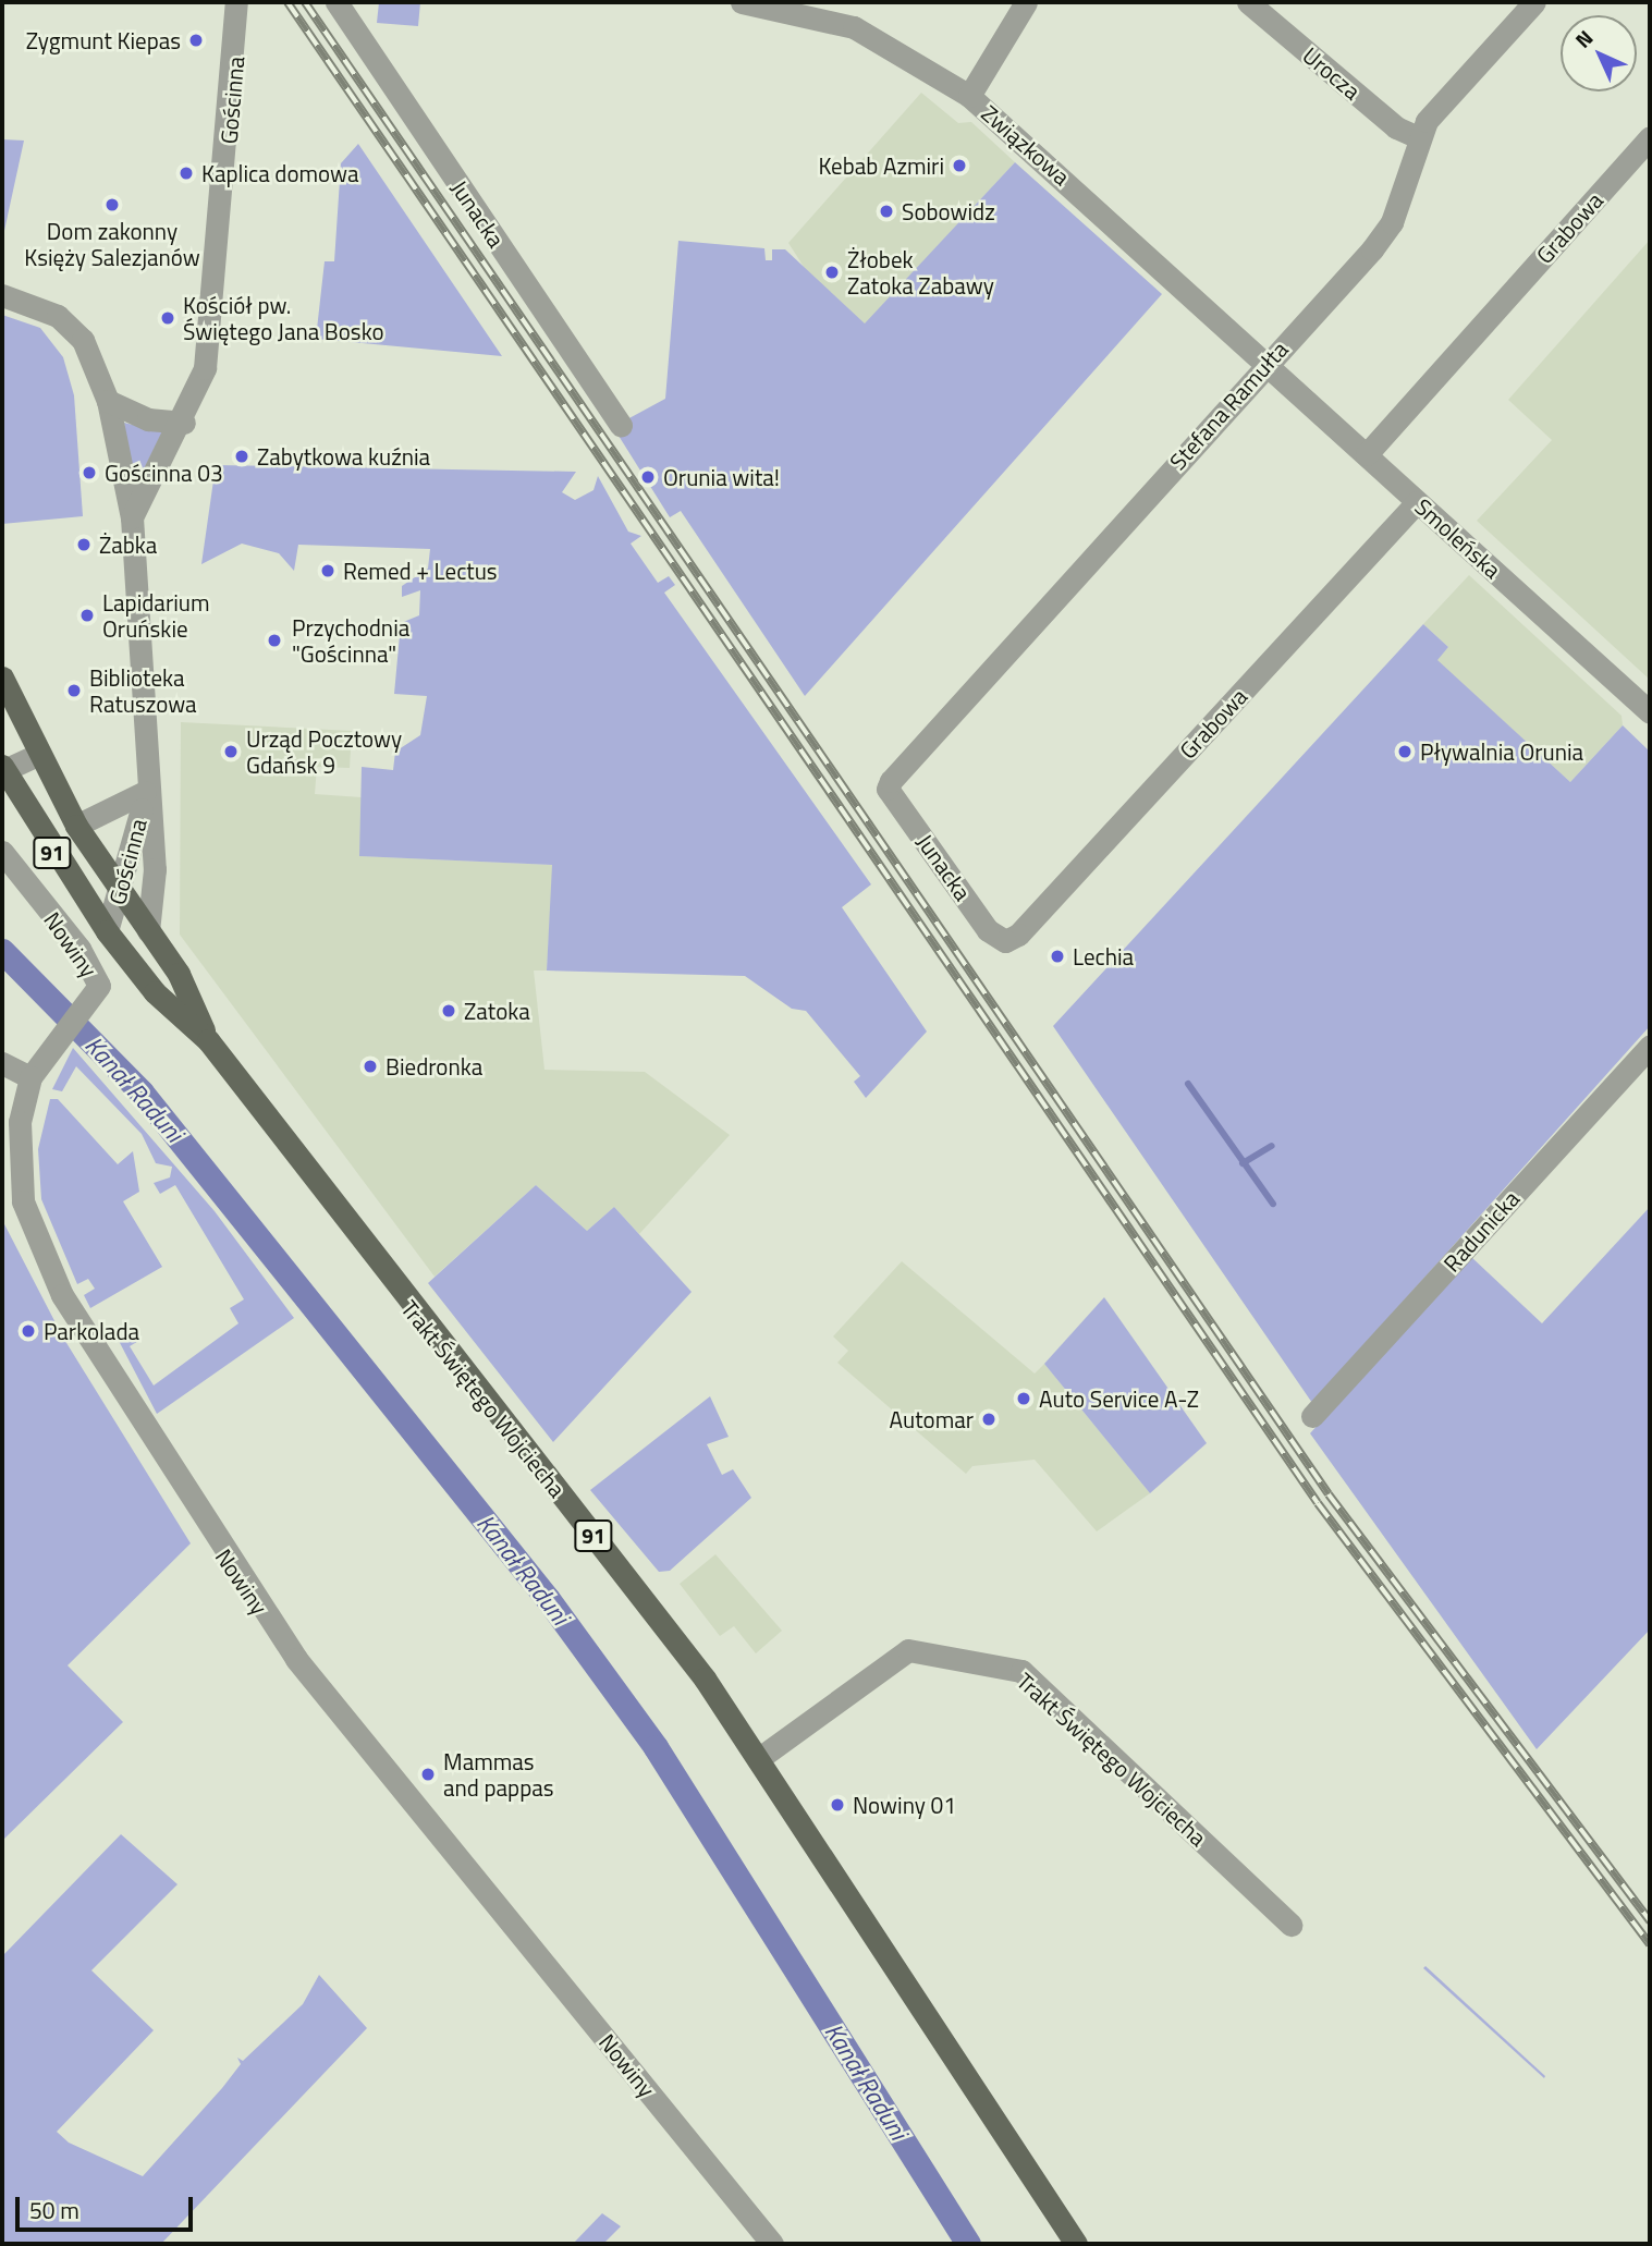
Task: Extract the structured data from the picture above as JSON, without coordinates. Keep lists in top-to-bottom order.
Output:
{
  "streets": {
    "main road": ["91", "Trakt Świętego Wojciecha"],
    "street": [
      "Urocza",
      "Gościnna",
      "Związkowa",
      "Junacka",
      "Grabowa",
      "Stefana Ramułta",
      "Smoleńska",
      "Nowiny",
      "Radunicka"
    ]
  },
  "crossings": [
    ["Urocza", "Stefana Ramułta"],
    ["Gościnna", "Trakt Świętego Wojciecha"],
    ["Związkowa", "Stefana Ramułta"],
    ["Związkowa", "Smoleńska"],
    ["Junacka", "Grabowa"],
    ["Junacka", "Stefana Ramułta"],
    ["Grabowa", "Smoleńska"],
    ["Stefana Ramułta", "Smoleńska"]
  ],
  "water": ["Kanał Raduni"],
  "places": [
    "Zygmunt Kiepas",
    "Kebab Azmiri",
    "Kaplica domowa",
    "Dom zakonny Księży Salezjanów",
    "Sobowidz",
    "Żłobek Zatoka Zabawy",
    "Kościół pw. Świętego Jana Bosko",
    "Zabytkowa kuźnia",
    "Gościnna 03",
    "Orunia wita!",
    "Żabka",
    "Remed + Lectus",
    "Lapidarium Oruńskie",
    "Przychodnia \"Gościnna\"",
    "Biblioteka Ratuszowa",
    "Urząd Pocztowy Gdańsk 9",
    "Pływalnia Orunia",
    "Lechia",
    "Zatoka",
    "Biedronka",
    "Parkolada",
    "Auto Service A-Z",
    "Automar",
    "Mammas and pappas",
    "Nowiny 01"
  ],
  "scale_bar": "50 m",
  "north": "top left"
}
